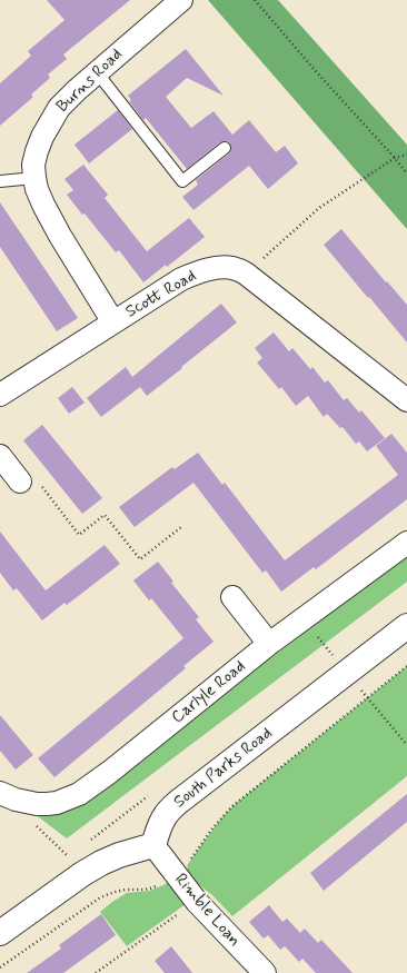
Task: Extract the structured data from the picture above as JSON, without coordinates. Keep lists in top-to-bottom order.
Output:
{
  "streets": {
    "street": [
      "Burns Road",
      "Scott Road",
      "Carlyle Road",
      "South Parks Road",
      "Rimble Loan"
    ]
  },
  "crossings": [
    ["Burns Road", "Scott Road"],
    ["South Parks Road", "Rimble Loan"]
  ]
}
